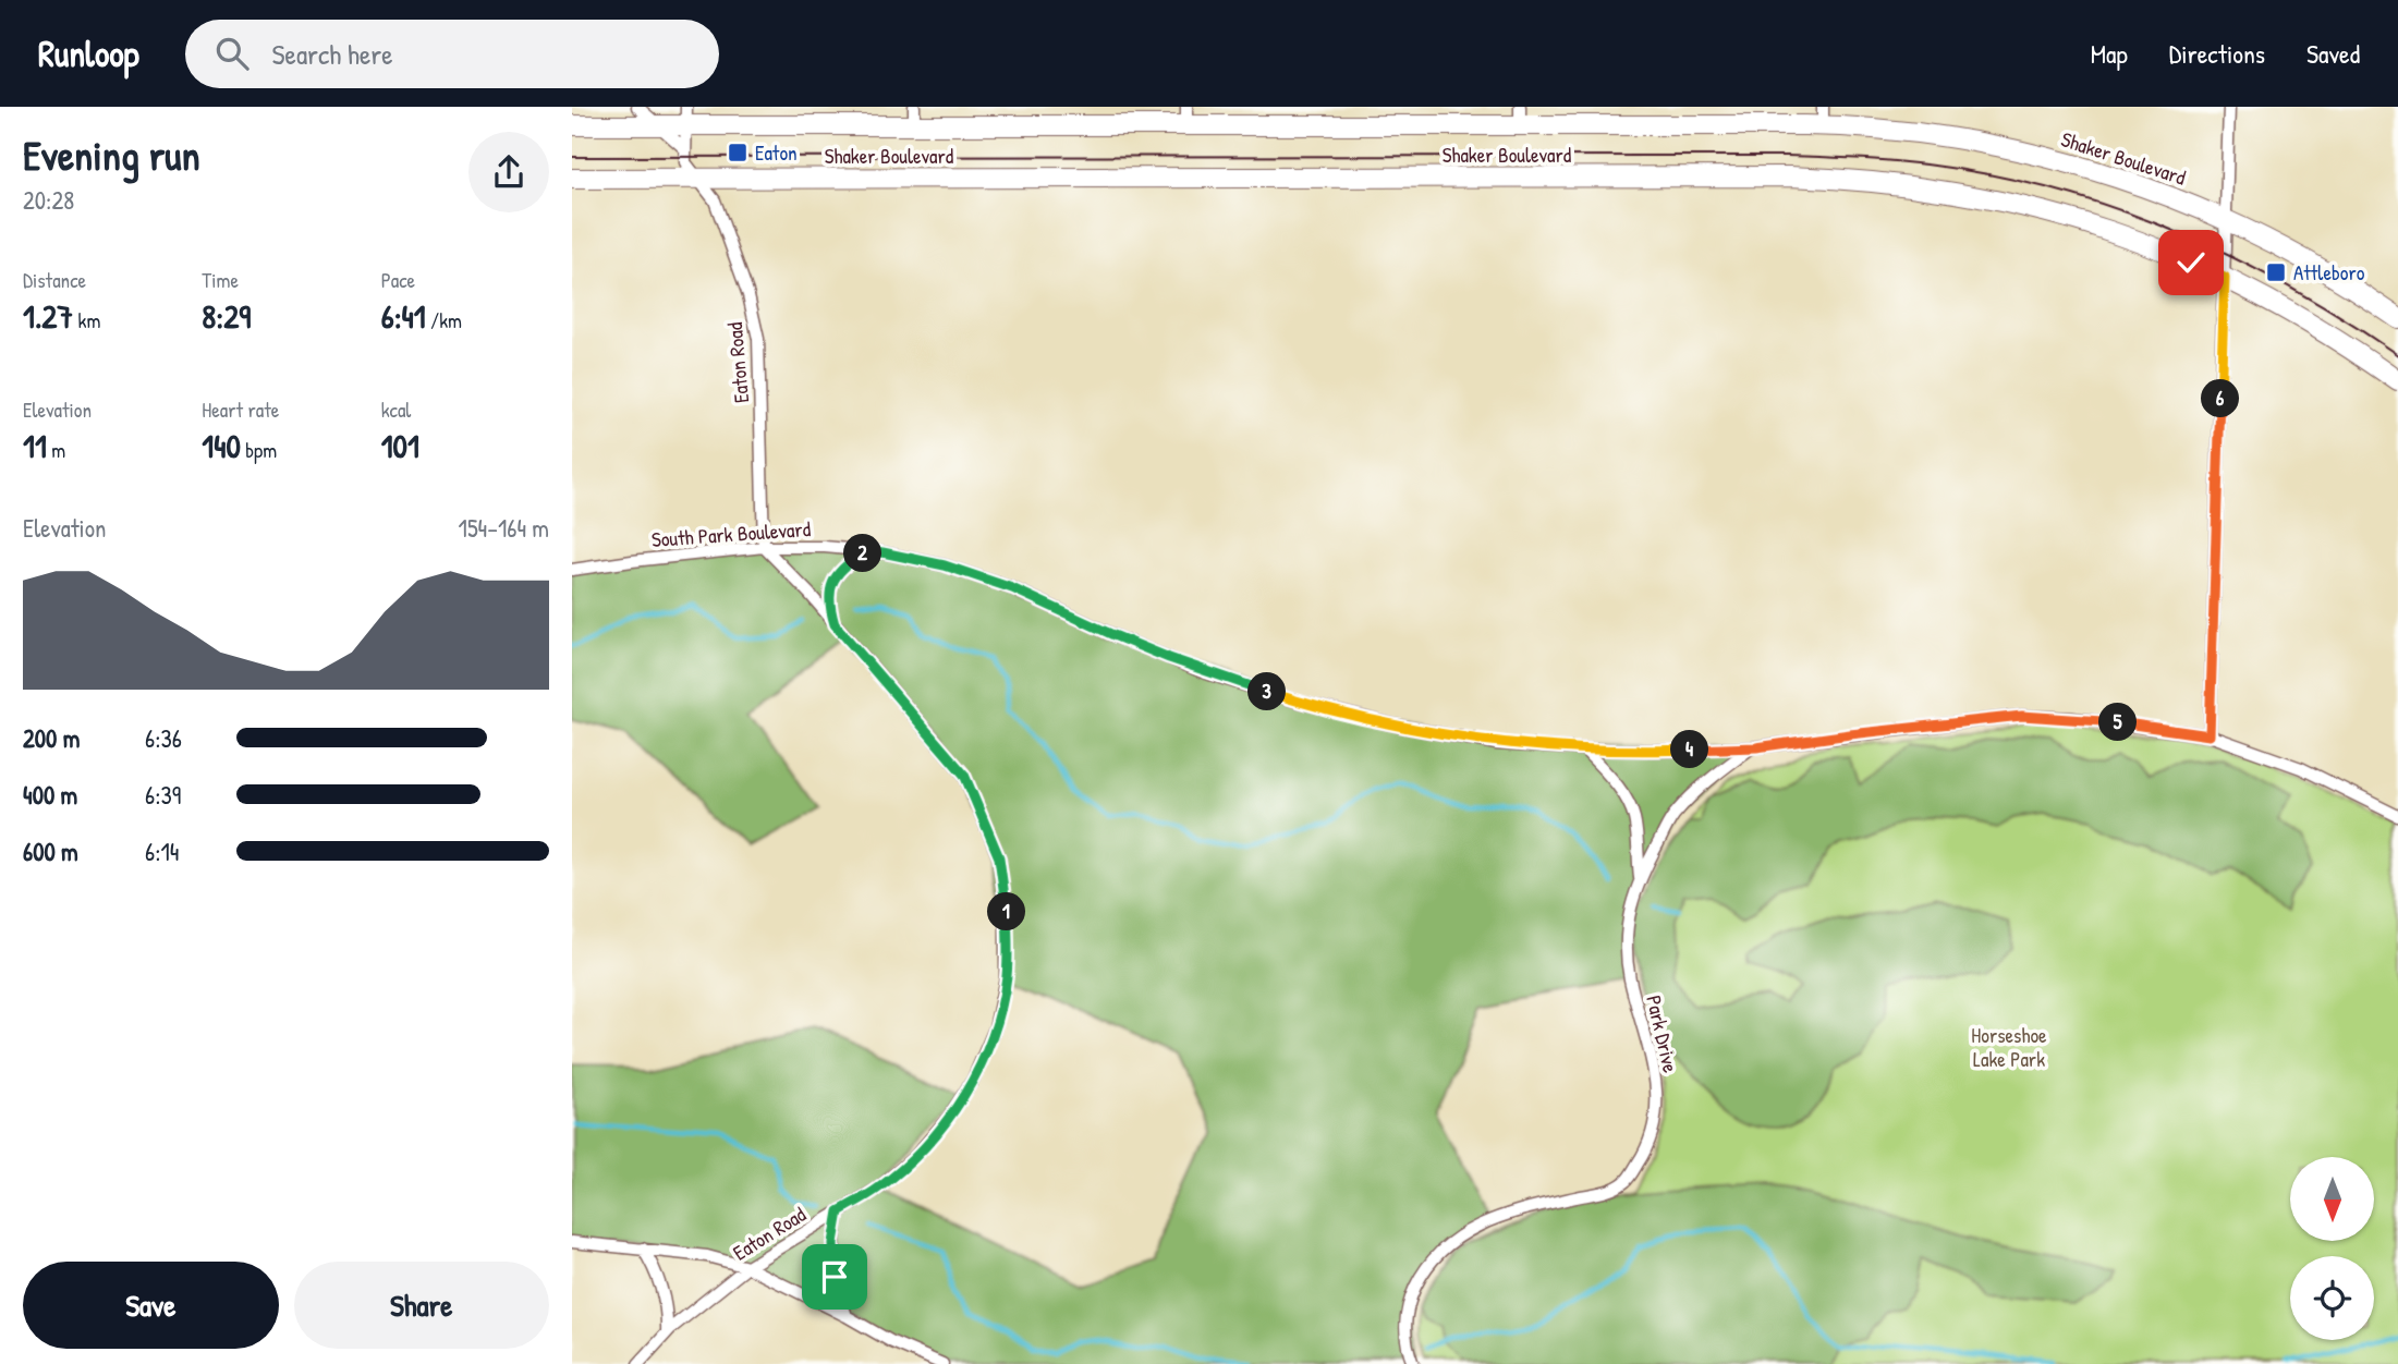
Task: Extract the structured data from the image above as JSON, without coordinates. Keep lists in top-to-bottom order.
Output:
{
  "streets": {
    "main road": ["Shaker Boulevard"],
    "street": ["Eaton Road", "South Park Boulevard", "Park Drive"]
  },
  "crossings": [
    ["Shaker Boulevard", "Eaton Road"],
    ["Eaton Road", "South Park Boulevard"],
    ["South Park Boulevard", "Park Drive"]
  ],
  "parks": ["Horseshoe Lake Park"],
  "places": {
    "transit": ["Eaton", "Attleboro"]
  },
  "north": "bottom",
  "page": {
    "header": "Runloop",
    "search": "Search here",
    "nav": ["Map", "Directions", "Saved"],
    "heading": ["Evening run", "20:28"],
    "stats": [
      ["Distance", "1.27 km"],
      ["Time", "8:29"],
      ["Pace", "6:41 /km"],
      ["Elevation", "11 m"],
      ["Heart rate", "140 bpm"],
      ["kcal", "101"]
    ],
    "pins": [
      "6",
      "2",
      "3",
      "5",
      "4",
      "1"
    ],
    "chart": ["Elevation", "154–164 m"],
    "list": [
      {
        "name": "200 m",
        "note": "6:36"
      },
      {
        "name": "400 m",
        "note": "6:39"
      },
      {
        "name": "600 m",
        "note": "6:14"
      }
    ],
    "buttons": ["Save", "Share"]
  }
}
